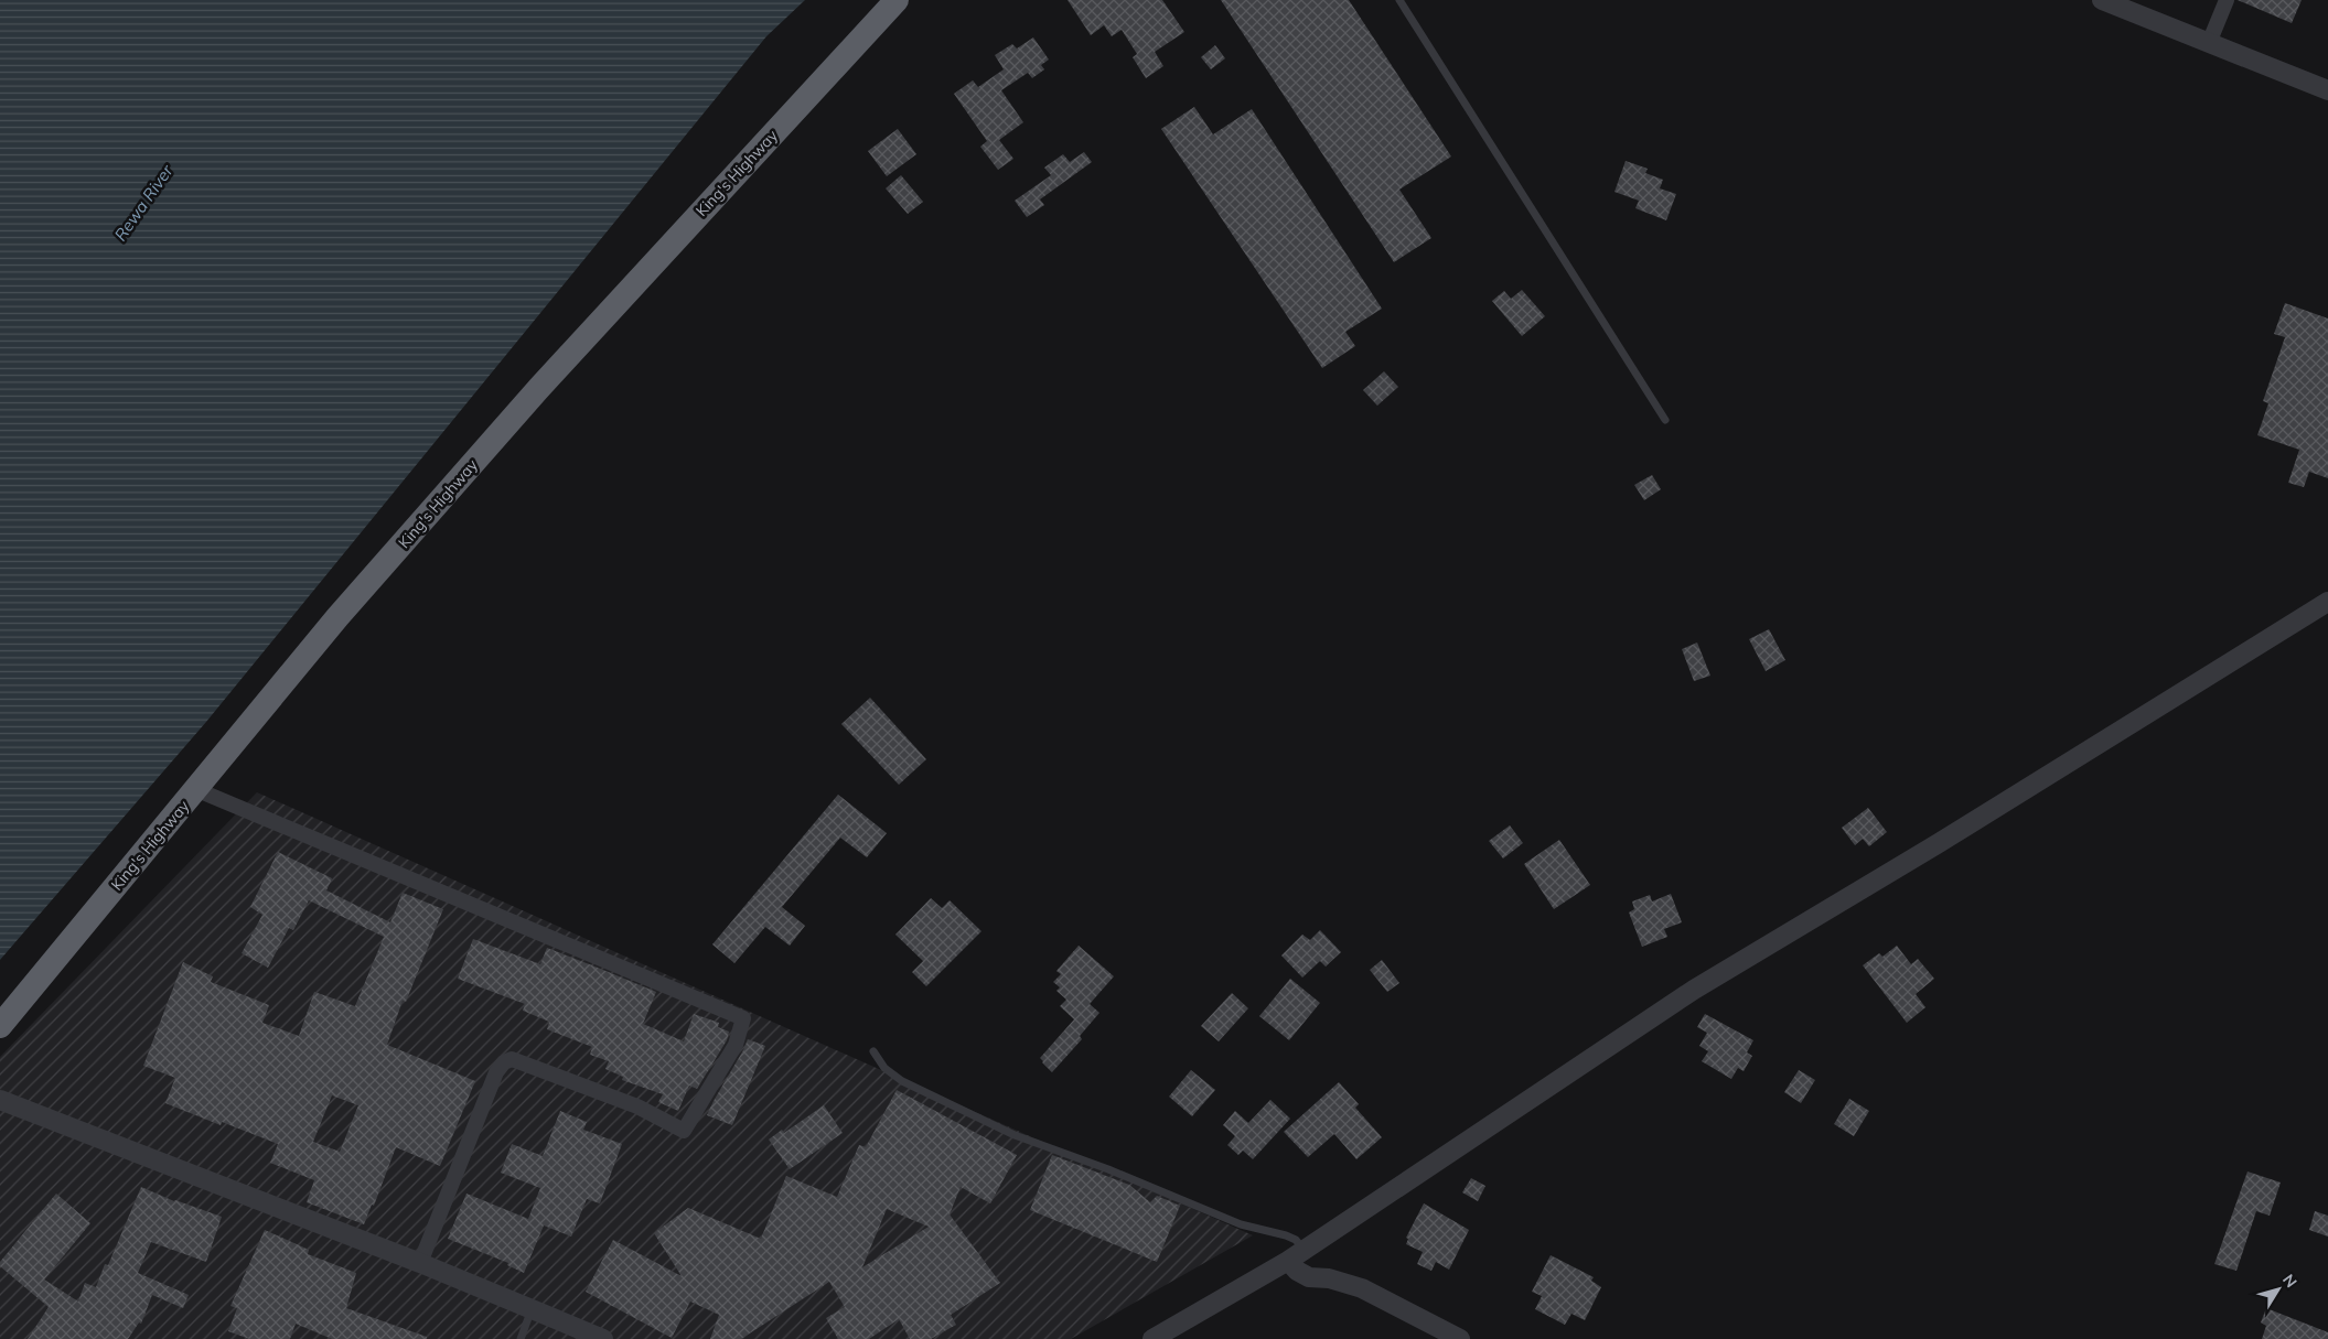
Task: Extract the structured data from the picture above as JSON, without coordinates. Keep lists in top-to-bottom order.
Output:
{
  "streets": {
    "highway": ["King's Highway"]
  },
  "water": ["Rewa River"],
  "north": "top right"
}
